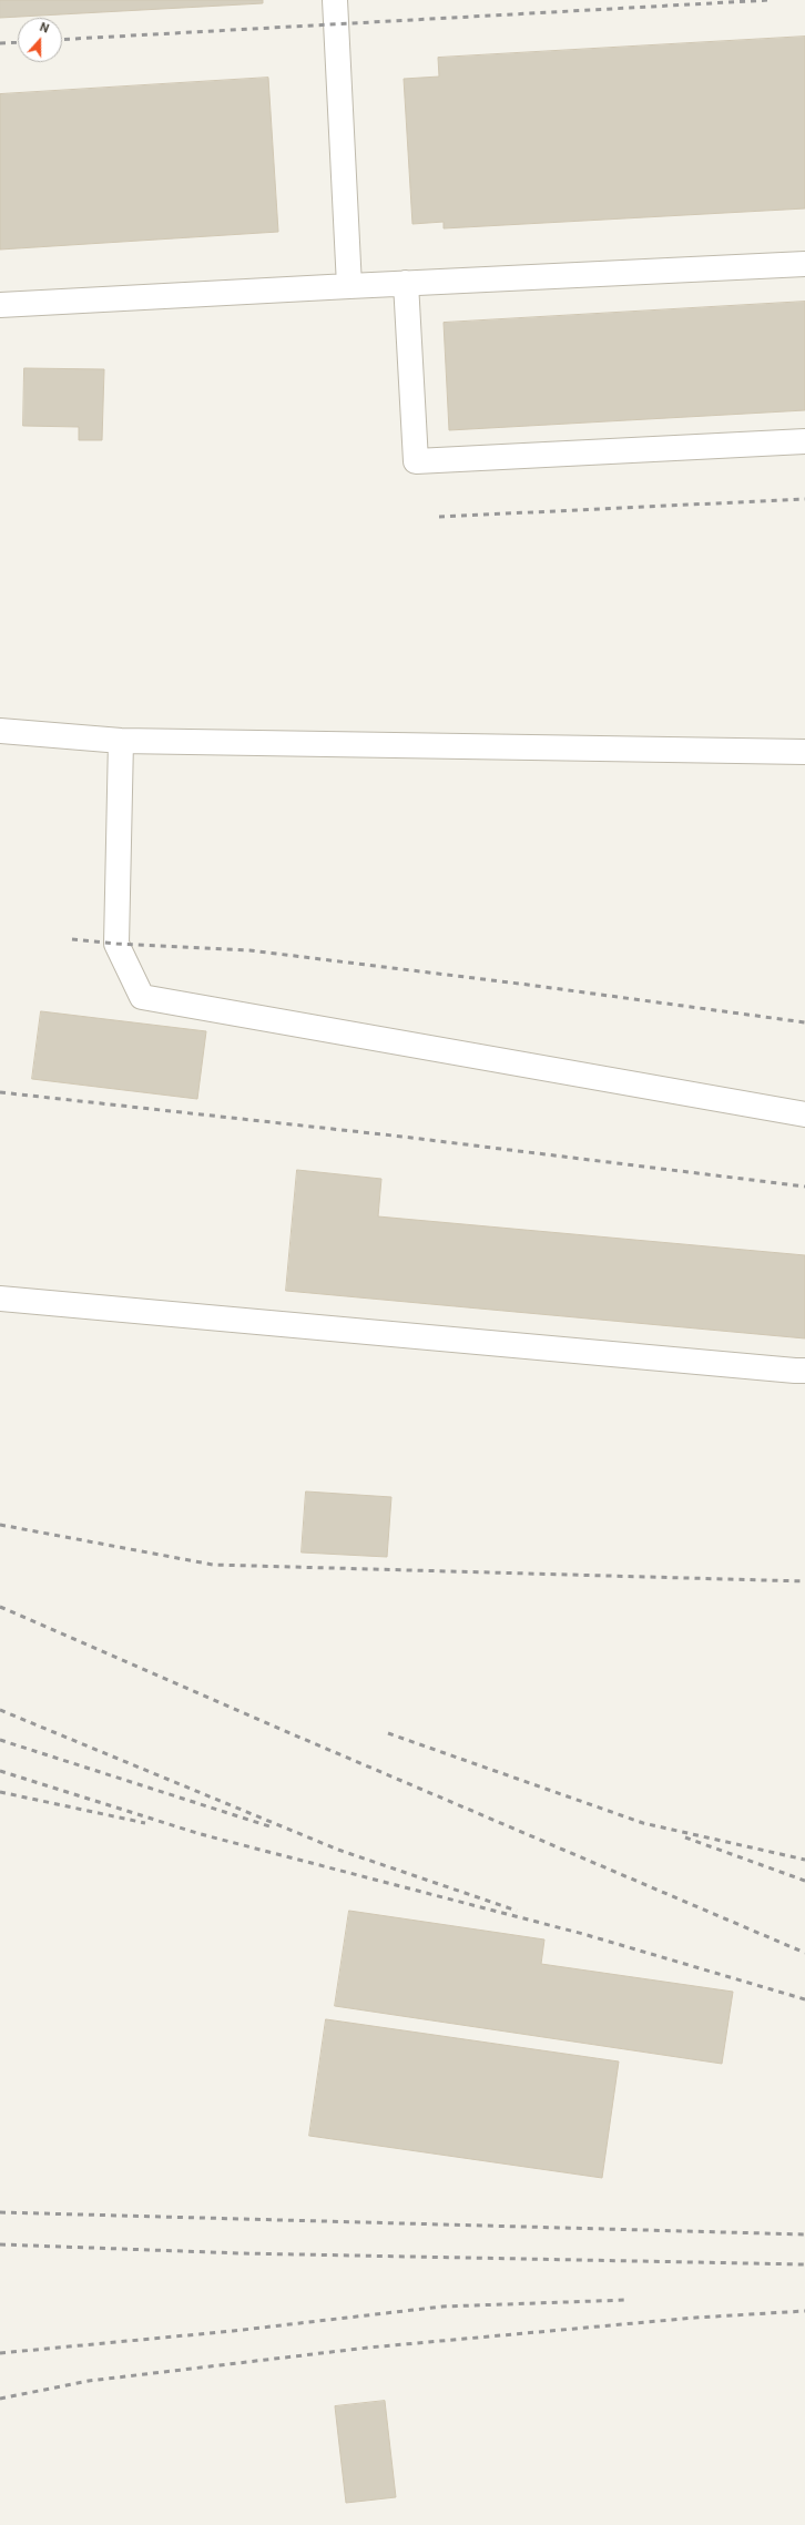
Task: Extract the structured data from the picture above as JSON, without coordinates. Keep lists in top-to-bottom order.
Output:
{
  "north": "top"
}
